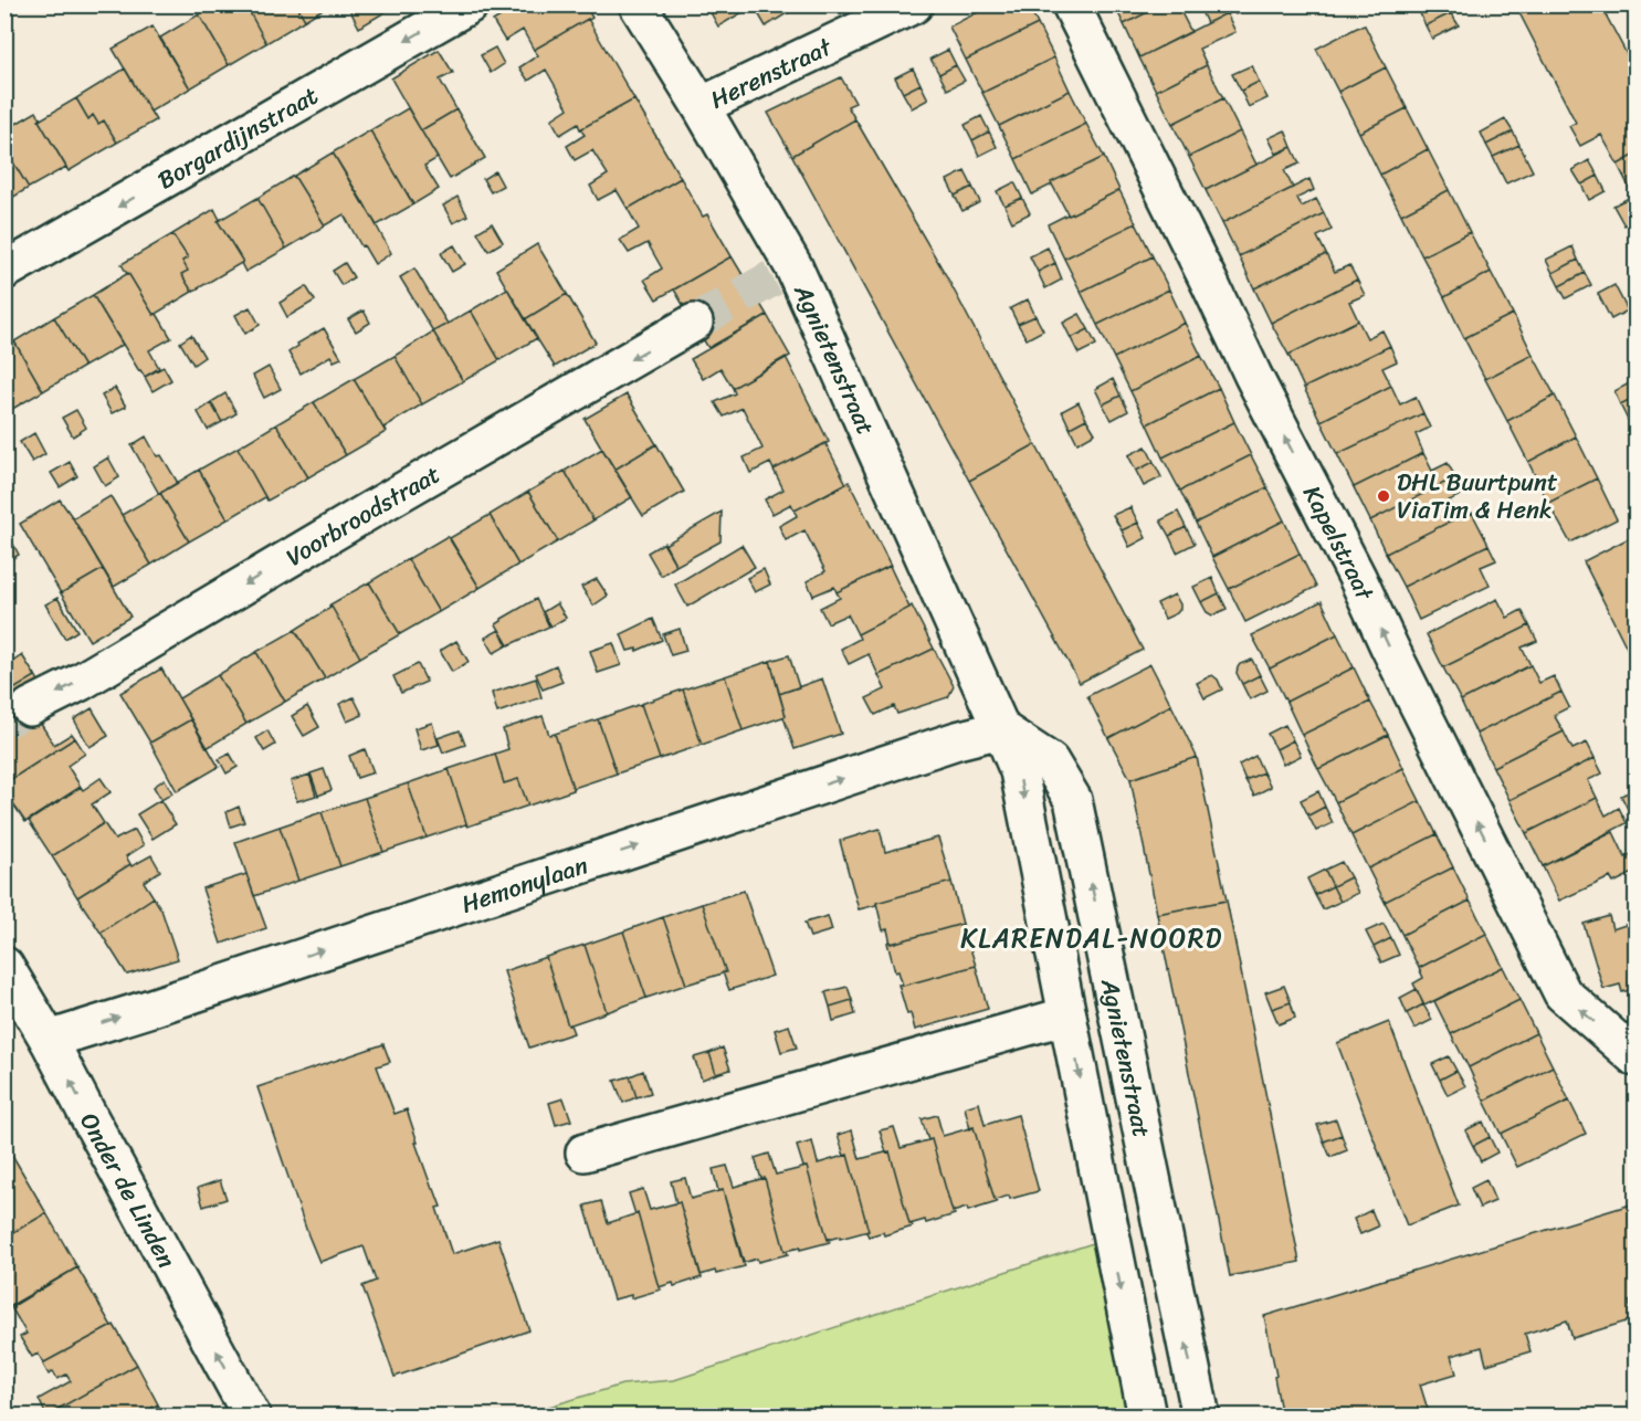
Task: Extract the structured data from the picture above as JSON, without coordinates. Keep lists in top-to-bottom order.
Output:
{
  "streets": {
    "street": [
      "Herenstraat",
      "Borgardijnstraat",
      "Agnietenstraat",
      "Voorbroodstraat",
      "Kapelstraat",
      "Hemonylaan",
      "Onder de Linden"
    ]
  },
  "crossings": [
    ["Herenstraat", "Agnietenstraat"],
    ["Agnietenstraat", "Hemonylaan"],
    ["Hemonylaan", "Onder de Linden"]
  ],
  "one_way": [
    "Borgardijnstraat",
    "Voorbroodstraat",
    "Kapelstraat",
    "Hemonylaan",
    "Onder de Linden"
  ],
  "districts": ["KLARENDAL-NOORD"],
  "places": ["DHL Buurtpunt ViaTim & Henk"]
}
